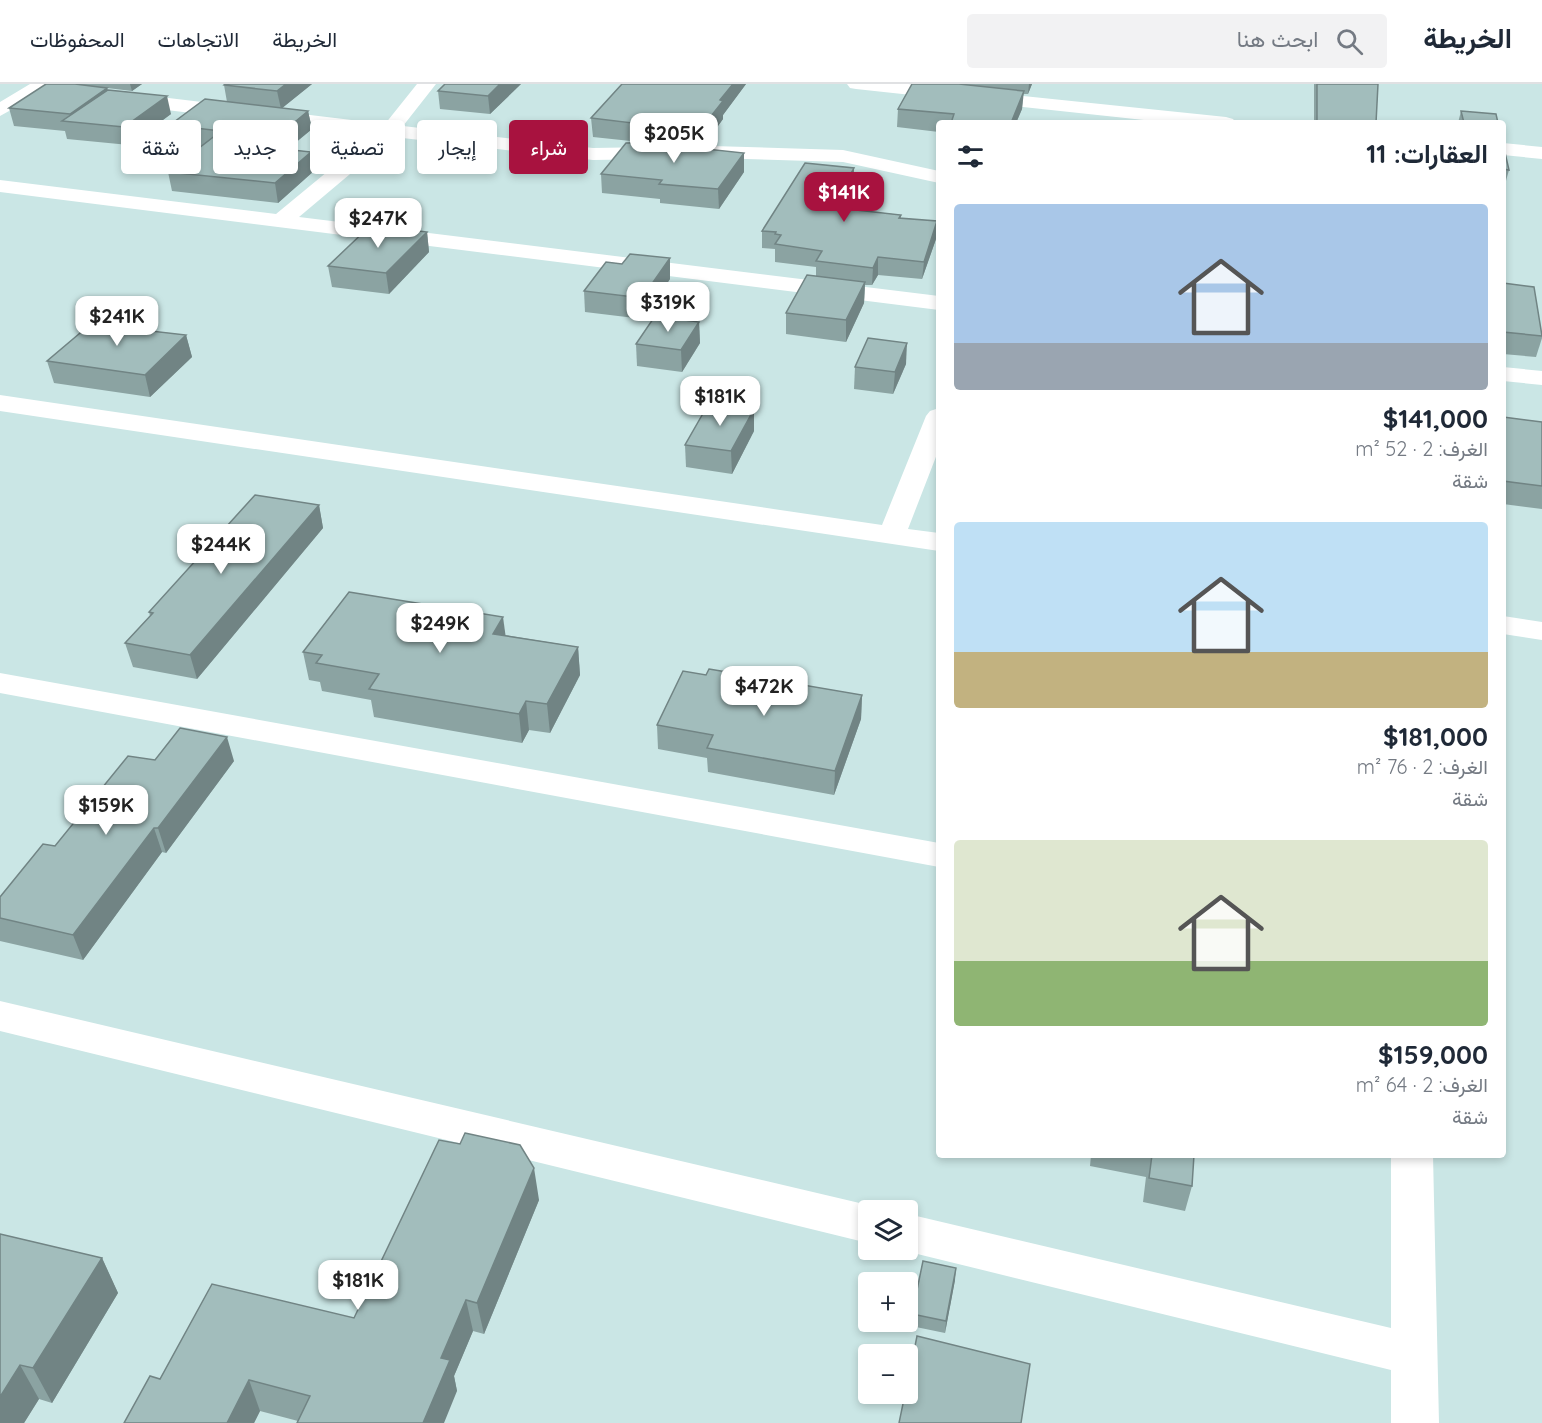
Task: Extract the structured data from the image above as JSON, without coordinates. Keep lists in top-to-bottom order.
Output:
{
  "page": {
    "header": "الخريطة",
    "search": "ابحث هنا",
    "nav": ["الخريطة", "الاتجاهات", "المحفوظات"],
    "price": [
      "$205K",
      "$141K",
      "$247K",
      "$319K",
      "$241K",
      "$181K",
      "$244K",
      "$249K",
      "$472K",
      "$159K",
      "$181K"
    ],
    "chip": [
      "شراء",
      "إيجار",
      "تصفية",
      "جديد",
      "شقة"
    ],
    "heading": "العقارات: 11",
    "list": [
      {
        "name": "$141,000",
        "note": "الغرف: 2 · 52 m² · شقة"
      },
      {
        "name": "$181,000",
        "note": "الغرف: 2 · 76 m² · شقة"
      },
      {
        "name": "$159,000",
        "note": "الغرف: 2 · 64 m² · شقة"
      }
    ],
    "map_buttons": ["+", "−"]
  }
}
